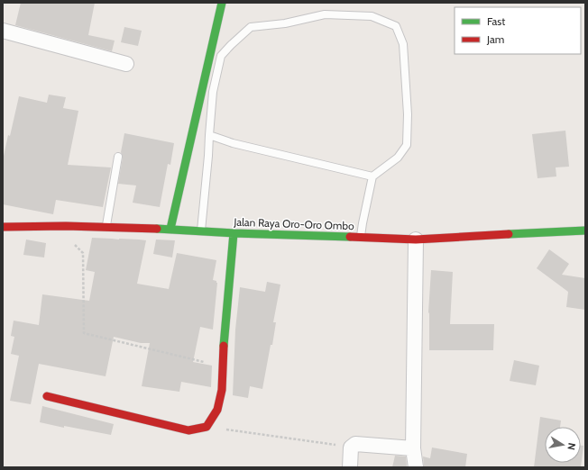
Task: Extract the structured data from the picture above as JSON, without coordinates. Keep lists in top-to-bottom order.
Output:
{
  "streets": {
    "street": ["Jalan Raya Oro-Oro Ombo"]
  },
  "legend": ["Fast", "Jam"],
  "north": "right"
}
